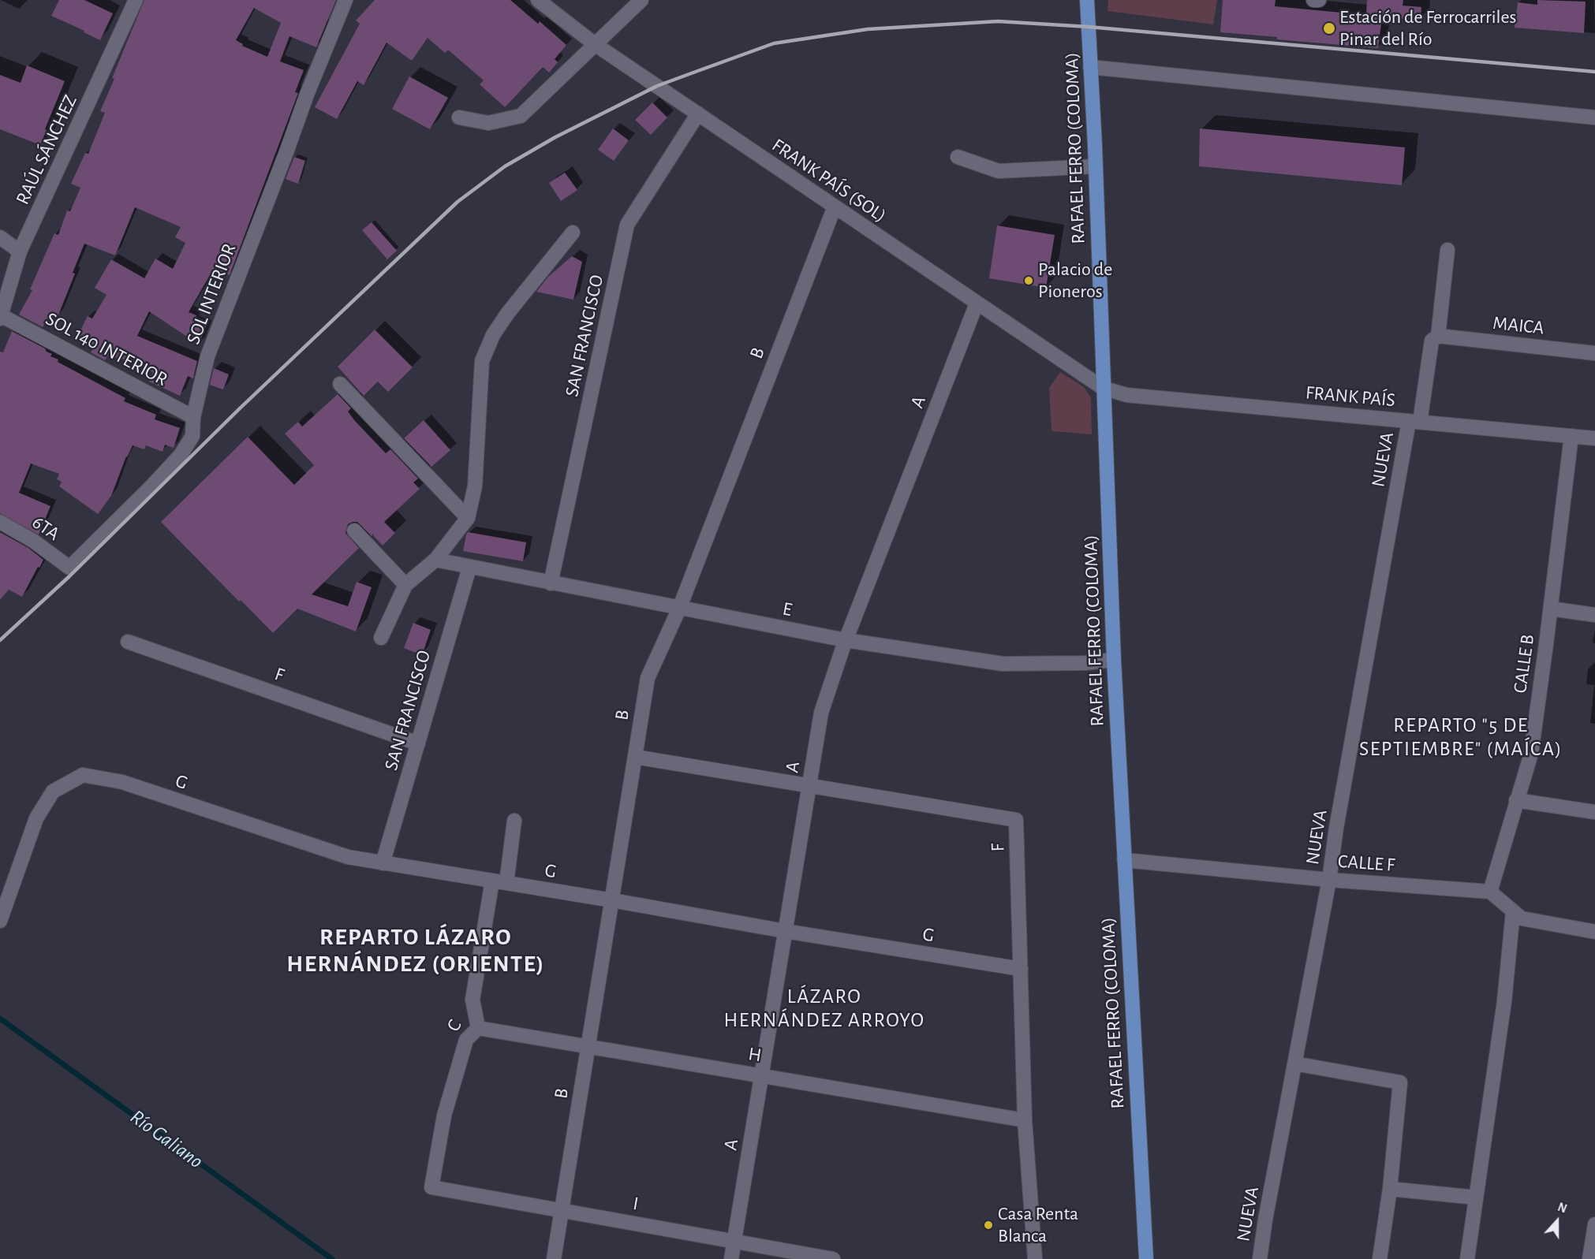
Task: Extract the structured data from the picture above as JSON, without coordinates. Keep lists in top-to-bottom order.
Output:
{
  "streets": {
    "main road": ["RAFAEL FERRO (COLOMA)"],
    "street": [
      "RAÚL SÁNCHEZ",
      "FRANK PAÍS (SOL)",
      "SOL INTERIOR",
      "MAICA",
      "SAN FRANCISCO",
      "SOL 140 INTERIOR",
      "B",
      "FRANK PAÍS",
      "A",
      "NUEVA",
      "6TA",
      "E",
      "CALLE B",
      "F",
      "G",
      "CALLE F",
      "C",
      "H",
      "I"
    ]
  },
  "crossings": [
    ["RAFAEL FERRO (COLOMA)", "FRANK PAÍS (SOL)"],
    ["RAFAEL FERRO (COLOMA)", "FRANK PAÍS"],
    ["RAFAEL FERRO (COLOMA)", "E"],
    ["RAFAEL FERRO (COLOMA)", "CALLE F"],
    ["RAÚL SÁNCHEZ", "SOL 140 INTERIOR"],
    ["FRANK PAÍS (SOL)", "SAN FRANCISCO"],
    ["FRANK PAÍS (SOL)", "B"],
    ["FRANK PAÍS (SOL)", "FRANK PAÍS"],
    ["FRANK PAÍS (SOL)", "A"],
    ["SOL INTERIOR", "SOL 140 INTERIOR"],
    ["SOL INTERIOR", "6TA"],
    ["MAICA", "NUEVA"],
    ["SAN FRANCISCO", "E"],
    ["SAN FRANCISCO", "F"],
    ["SAN FRANCISCO", "G"],
    ["B", "E"],
    ["B", "F"],
    ["B", "G"],
    ["B", "H"],
    ["B", "I"],
    ["FRANK PAÍS", "NUEVA"],
    ["FRANK PAÍS", "CALLE B"],
    ["A", "E"],
    ["A", "F"],
    ["A", "G"],
    ["A", "H"],
    ["A", "I"],
    ["NUEVA", "CALLE F"],
    ["CALLE B", "CALLE F"],
    ["F", "G"],
    ["F", "H"],
    ["G", "C"],
    ["C", "H"],
    ["C", "I"]
  ],
  "districts": ["REPARTO \"5 DE SEPTIEMBRE\" (MAÍCA)", "REPARTO LÁZARO HERNÁNDEZ (ORIENTE)", "LÁZARO HERNÁNDEZ ARROYO"],
  "water": ["Río Galiano"],
  "places": ["Estación de Ferrocarriles Pinar del Río", "Palacio de Pioneros", "Casa Renta Blanca"],
  "north": "top"
}
